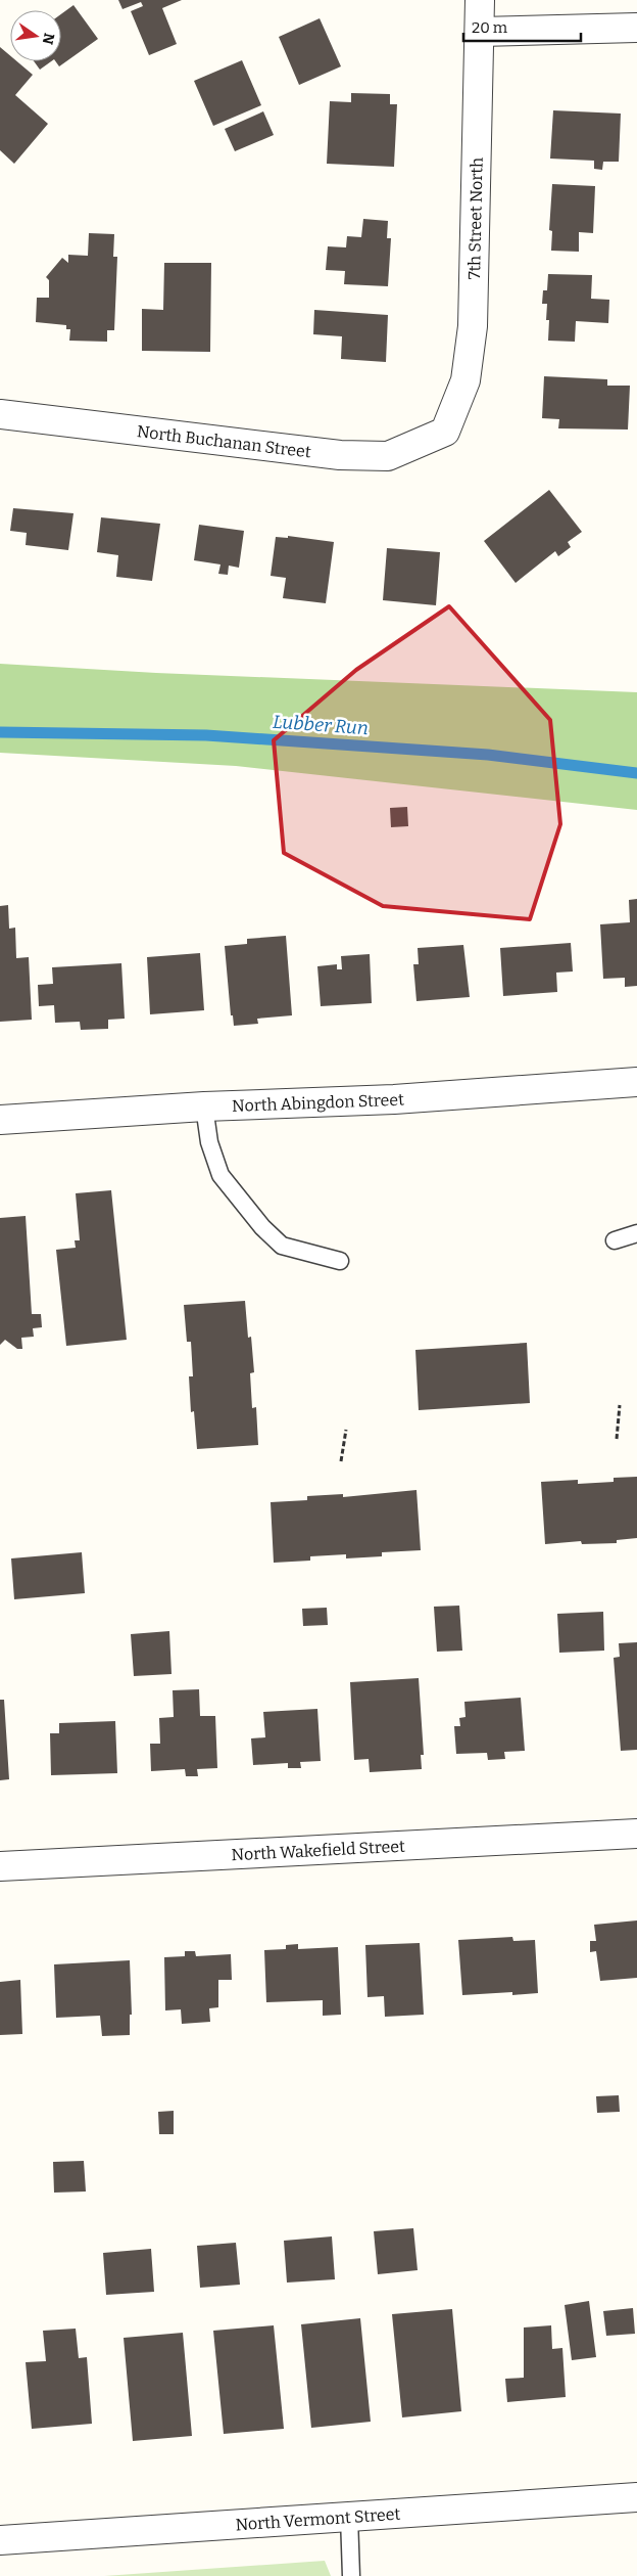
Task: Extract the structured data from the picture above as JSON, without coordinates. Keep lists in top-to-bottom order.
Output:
{
  "streets": {
    "street": [
      "7th Street North",
      "North Buchanan Street",
      "North Abingdon Street",
      "North Wakefield Street",
      "North Vermont Street"
    ]
  },
  "crossings": [
    ["7th Street North", "North Buchanan Street"]
  ],
  "water": ["Lubber Run"],
  "scale_bar": "20 m",
  "north": "right"
}
